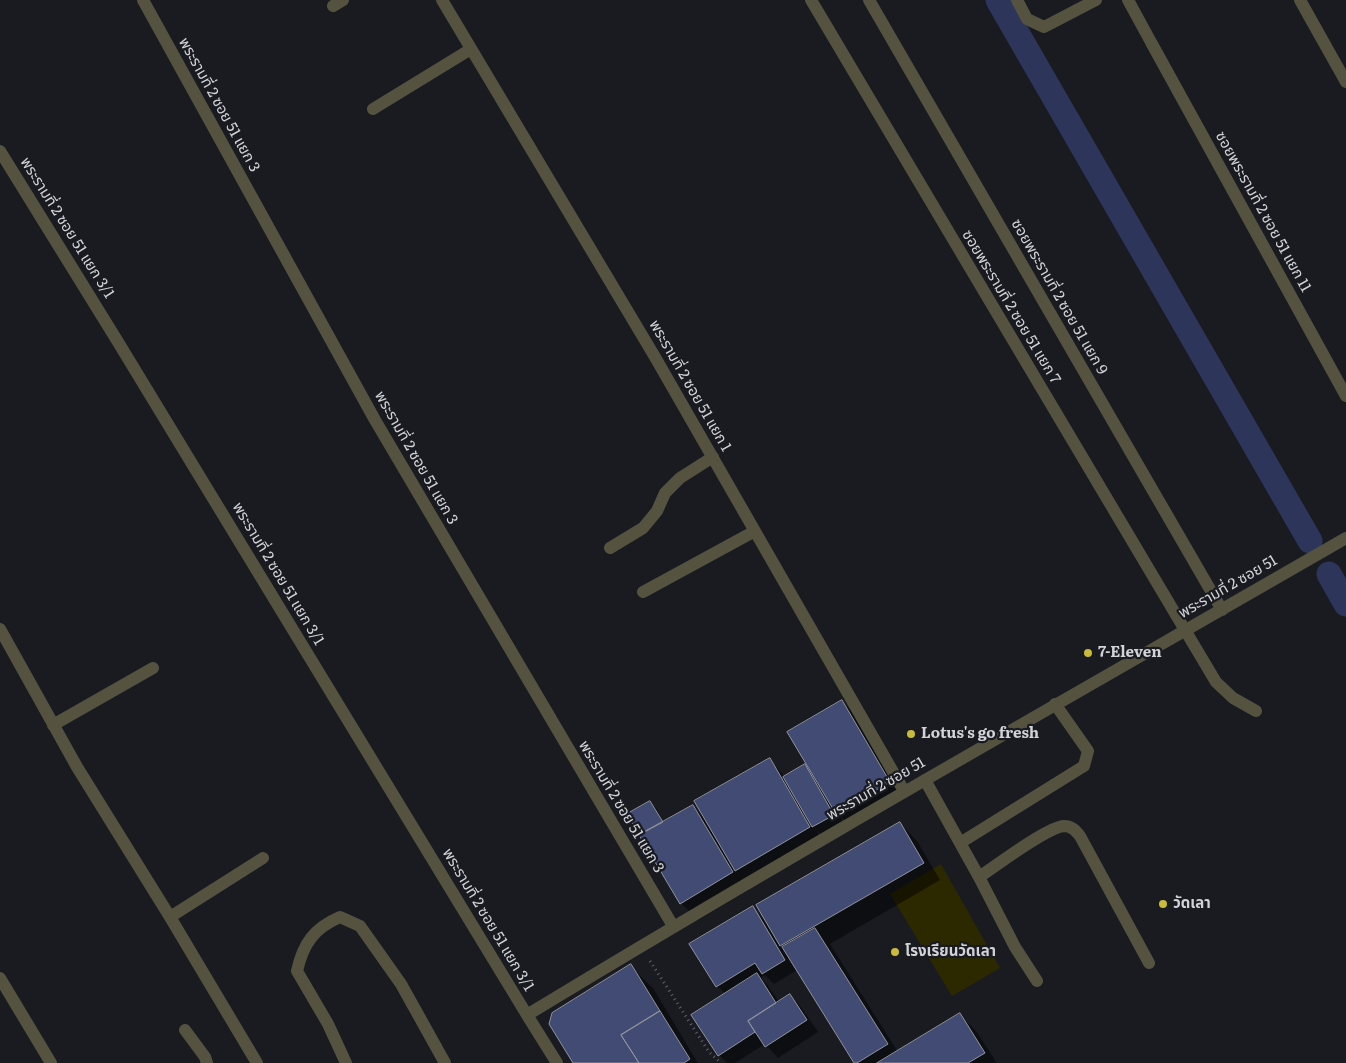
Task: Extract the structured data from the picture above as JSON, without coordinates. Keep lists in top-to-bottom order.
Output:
{
  "streets": {
    "street": [
      "พระรามที่ 2 ซอย 51 แยก 3",
      "ซอยพระรามที่ 2 ซอย 51 แยก 11",
      "พระรามที่ 2 ซอย 51 แยก 3/1",
      "ซอยพระรามที่ 2 ซอย 51 แยก 9",
      "ซอยพระรามที่ 2 ซอย 51 แยก 7",
      "พระรามที่ 2 ซอย 51 แยก 1",
      "พระรามที่ 2 ซอย 51"
    ]
  },
  "crossings": [
    ["พระรามที่ 2 ซอย 51 แยก 3", "พระรามที่ 2 ซอย 51"],
    ["พระรามที่ 2 ซอย 51 แยก 3/1", "พระรามที่ 2 ซอย 51"],
    ["ซอยพระรามที่ 2 ซอย 51 แยก 9", "พระรามที่ 2 ซอย 51"],
    ["ซอยพระรามที่ 2 ซอย 51 แยก 7", "พระรามที่ 2 ซอย 51"],
    ["พระรามที่ 2 ซอย 51 แยก 1", "พระรามที่ 2 ซอย 51"]
  ],
  "places": [
    "7-Eleven",
    "Lotus's go fresh",
    "วัดเลา",
    "โรงเรียนวัดเลา"
  ]
}
